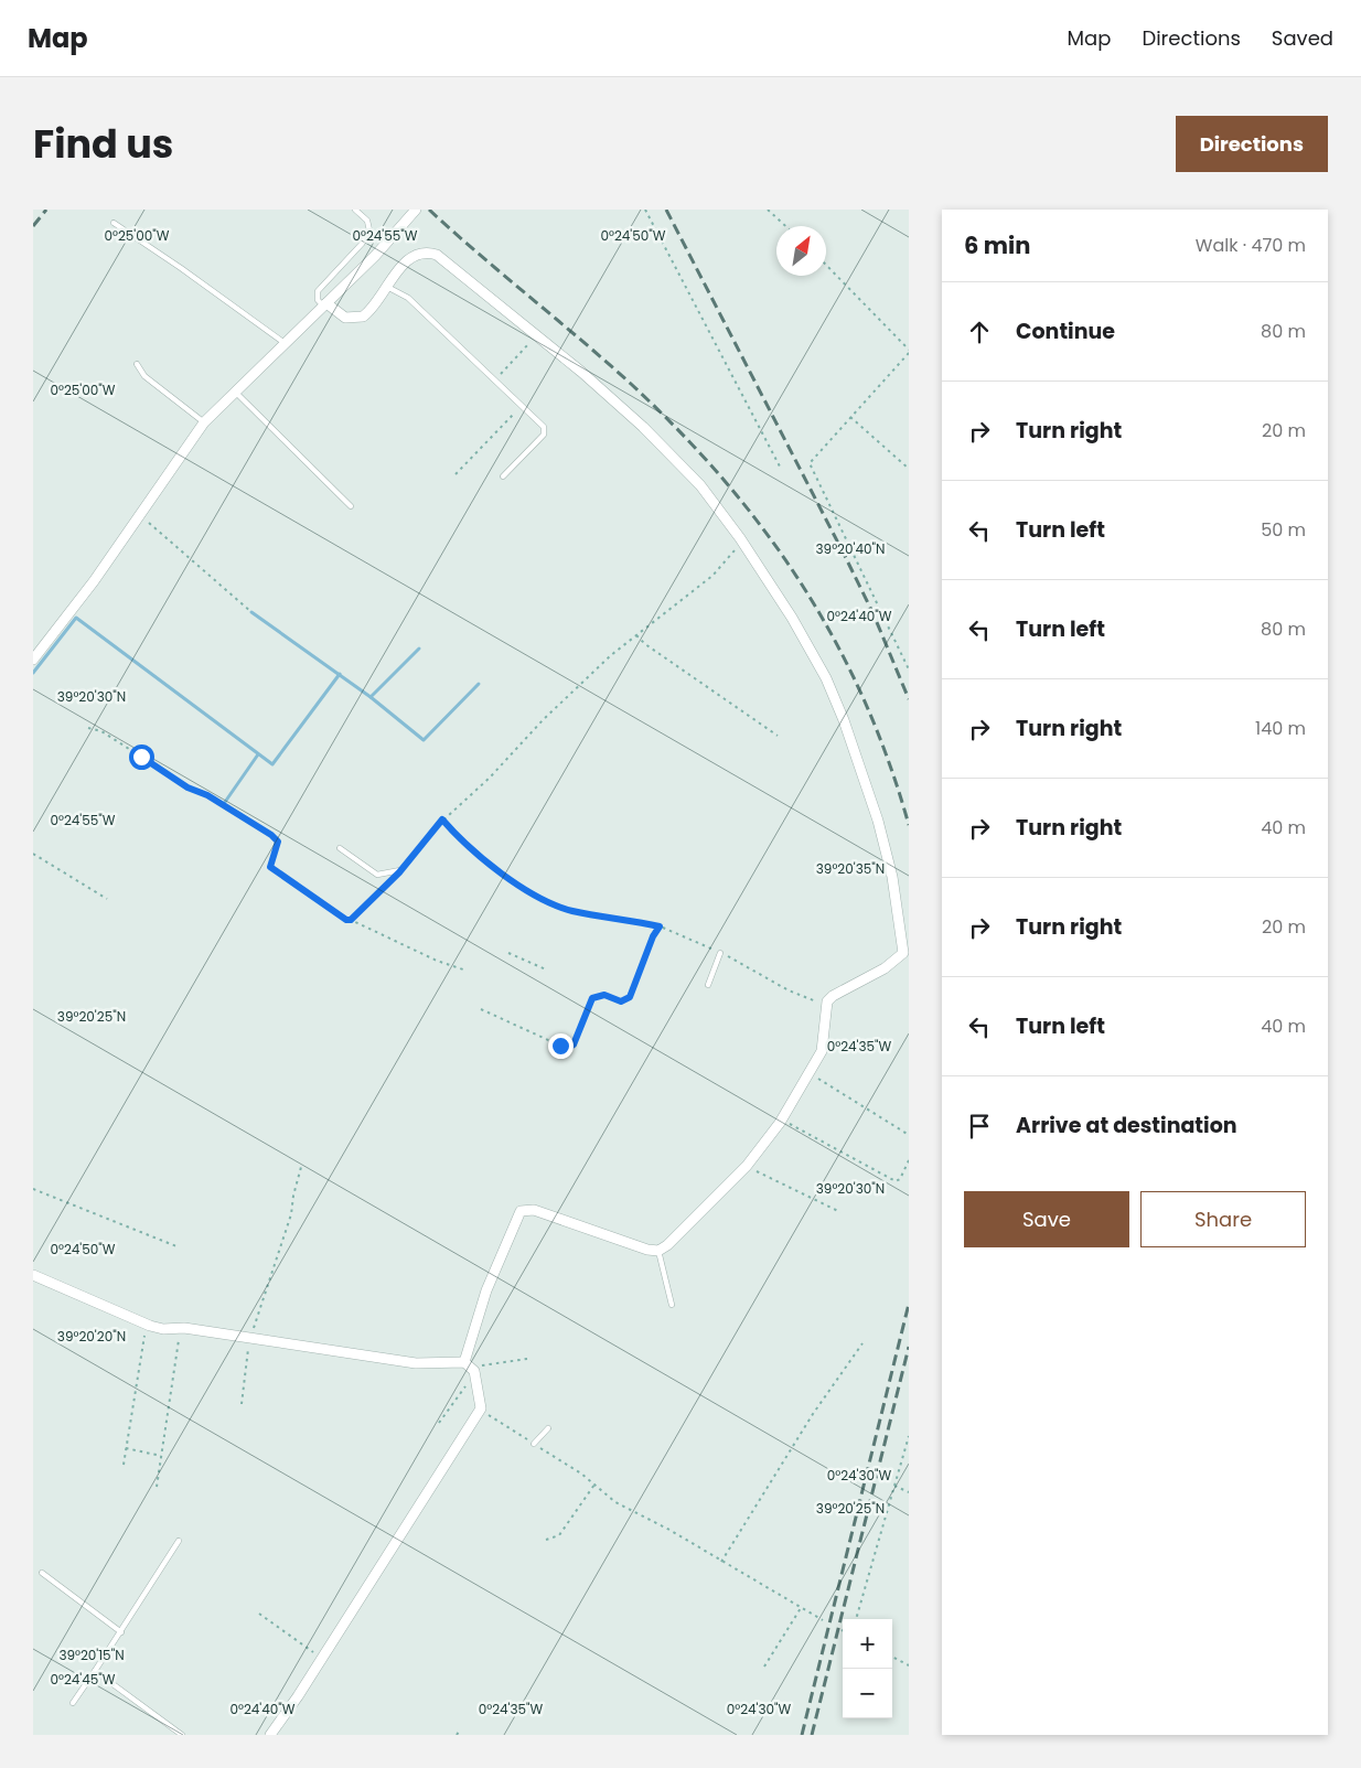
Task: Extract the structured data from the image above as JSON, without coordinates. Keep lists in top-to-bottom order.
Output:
{
  "north": "top right",
  "page": {
    "header": "Map",
    "nav": ["Map", "Directions", "Saved"],
    "title": "Find us",
    "buttons": [
      "Directions",
      ["Save", "Share"]
    ],
    "heading": ["6 min", "Walk · 470 m"],
    "list": [
      ["Continue", "80 m"],
      ["Turn right", "20 m"],
      ["Turn left", "50 m"],
      ["Turn left", "80 m"],
      ["Turn right", "140 m"],
      ["Turn right", "40 m"],
      ["Turn right", "20 m"],
      ["Turn left", "40 m"],
      "Arrive at destination"
    ],
    "map_buttons": ["+", "−"]
  },
  "coordinates": [
    "0°25'00\"W",
    "0°24'55\"W",
    "0°24'50\"W",
    "39°20'40\"N",
    "0°24'40\"W",
    "39°20'30\"N",
    "39°20'35\"N",
    "39°20'25\"N",
    "0°24'35\"W",
    "39°20'20\"N",
    "0°24'30\"W",
    "39°20'15\"N",
    "0°24'45\"W"
  ]
}
